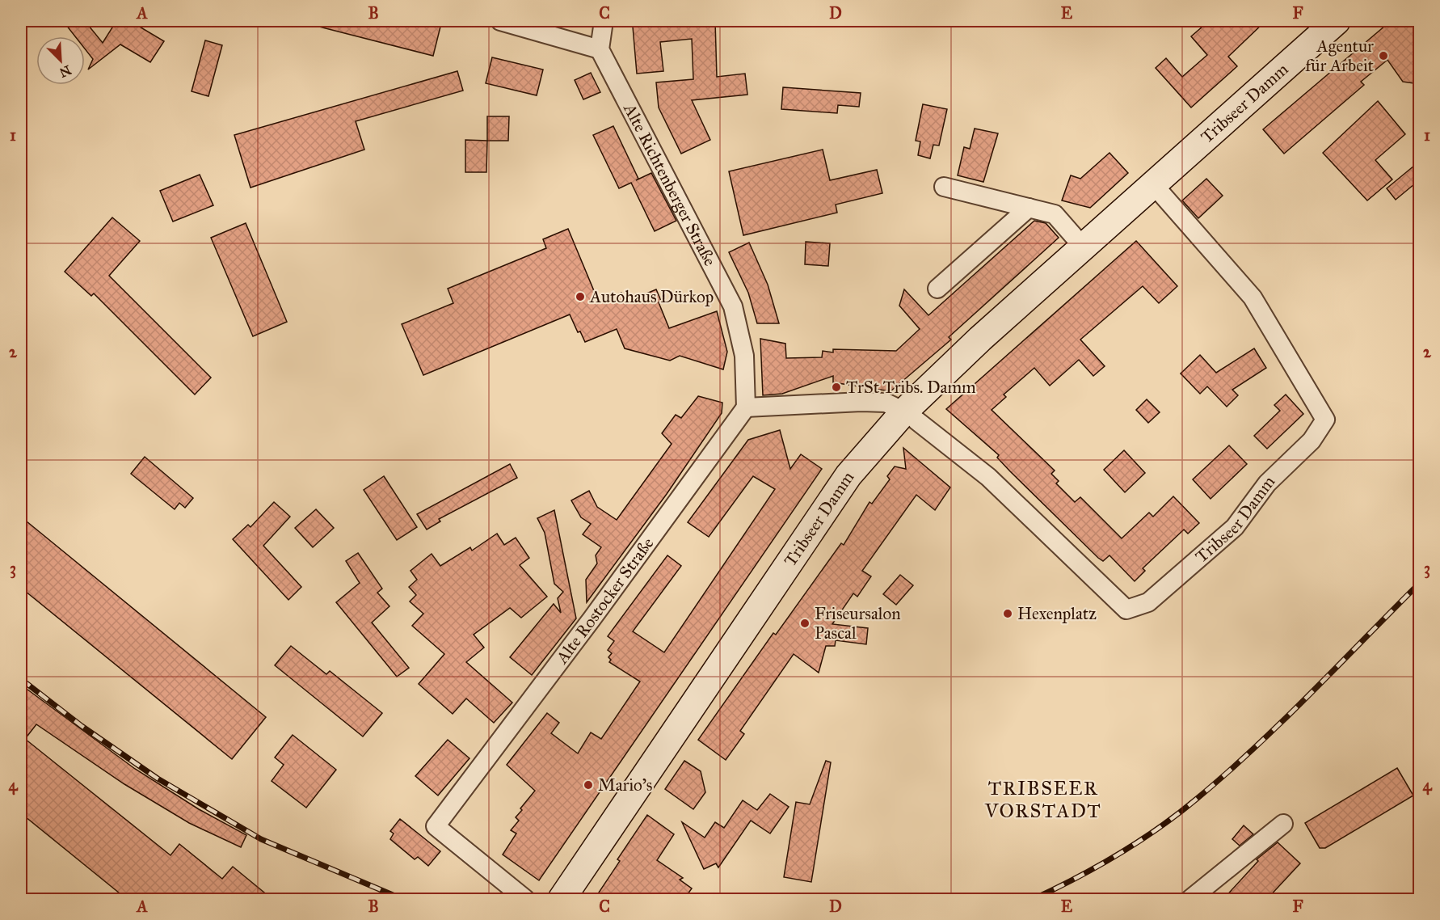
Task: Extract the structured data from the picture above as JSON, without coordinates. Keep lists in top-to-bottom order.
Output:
{
  "streets": {
    "main road": ["Tribseer Damm"],
    "street": ["Alte Richtenberger Straße", "Alte Rostocker Straße"]
  },
  "crossings": [
    ["Alte Richtenberger Straße", "Alte Rostocker Straße"]
  ],
  "districts": ["TRIBSEER VORSTADT"],
  "places": [
    "Agentur für Arbeit",
    "Autohaus Dürkop",
    "TrSt Tribs. Damm",
    "Hexenplatz",
    "Friseursalon Pascal",
    "Mario's"
  ],
  "north": "bottom right",
  "grid": {
    "columns": [
      "A",
      "B",
      "C",
      "D",
      "E",
      "F"
    ],
    "rows": [
      "1",
      "2",
      "3",
      "4"
    ]
  }
}
